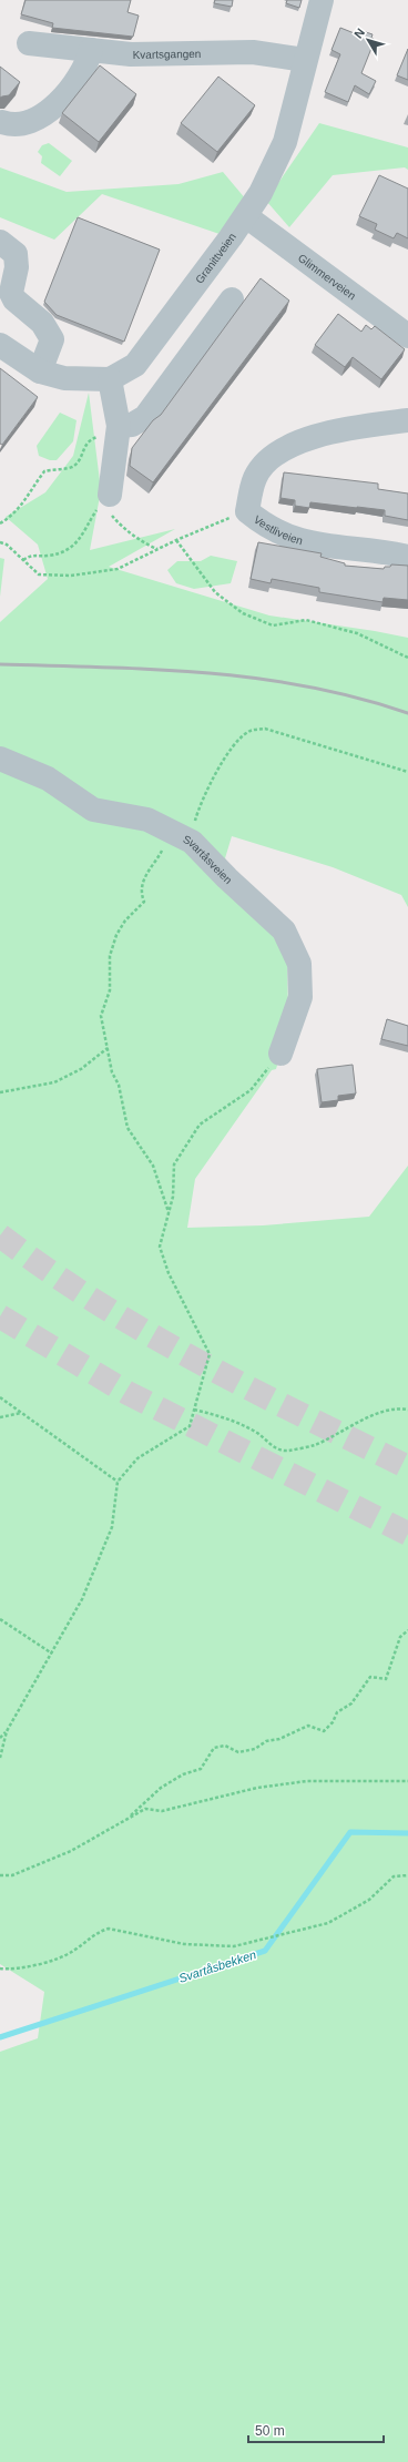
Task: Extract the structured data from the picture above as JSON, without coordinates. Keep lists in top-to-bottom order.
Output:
{
  "streets": {
    "street": [
      "Kvartsgangen",
      "Granittveien",
      "Glimmerveien",
      "Vestliveien",
      "Svartåsveien"
    ]
  },
  "crossings": [
    ["Kvartsgangen", "Granittveien"],
    ["Granittveien", "Glimmerveien"]
  ],
  "water": ["Svartåsbekken"],
  "scale_bar": "50 m",
  "north": "top left"
}
